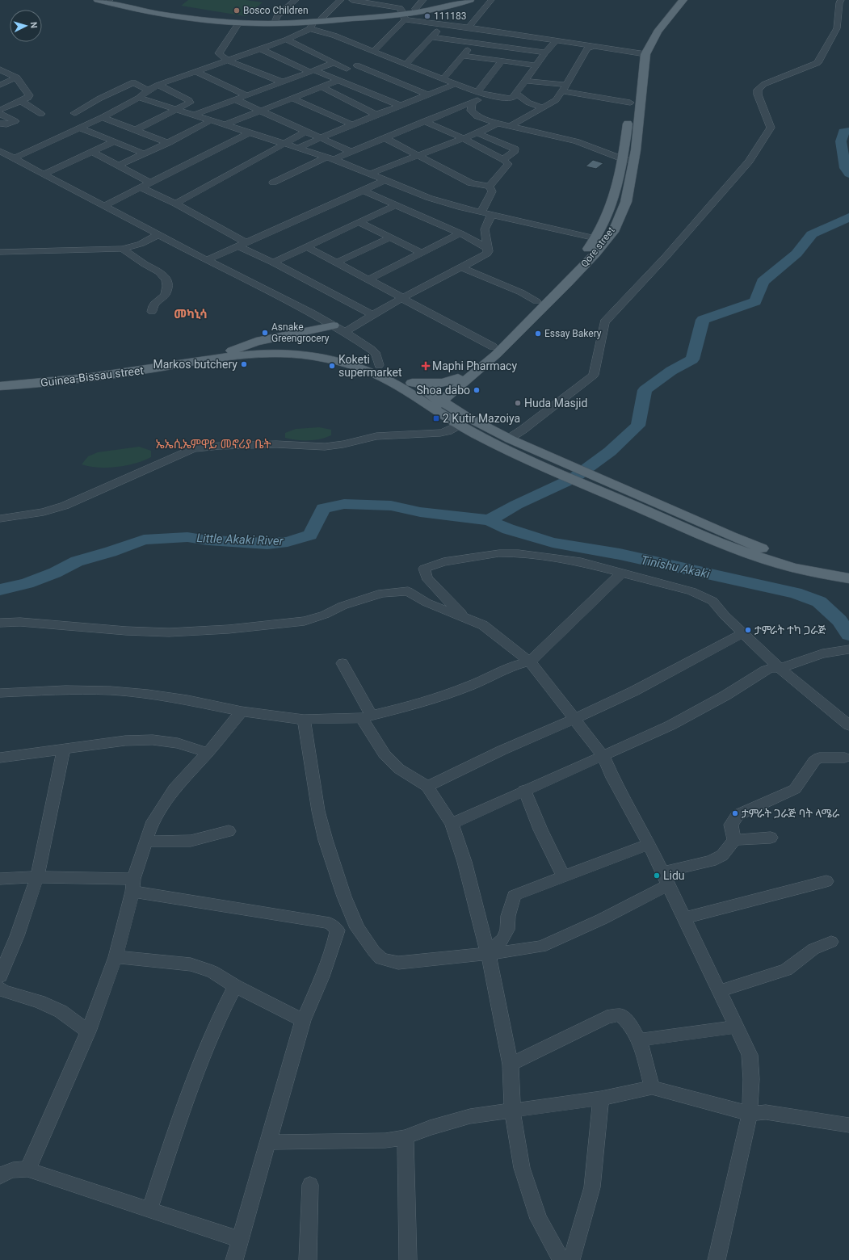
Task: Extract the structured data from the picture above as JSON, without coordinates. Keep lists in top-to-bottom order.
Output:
{
  "streets": {
    "main road": ["Qore street", "Guinea-Bissau street"]
  },
  "crossings": [
    ["Qore street", "Guinea-Bissau street"]
  ],
  "districts": ["መካኒሳ", "ኤኤሲኤምዋይ መኖሪያ ቤት"],
  "water": ["Little Akaki River", "Tinishu Akaki"],
  "places": {
    "other": [
      "Bosco Children",
      "111183",
      "Asnake Greengrocery",
      "Essay Bakery",
      "Markos butchery",
      "Koketi supermarket",
      "Shoa dabo",
      "Huda Masjid",
      "ታምራት ተካ ጋራጅ",
      "ታምራት ጋራጅ ባት ላሜራ",
      "Lidu"
    ],
    "health": ["Maphi Pharmacy"],
    "transit": ["2 Kutir Mazoiya"]
  },
  "north": "right"
}
